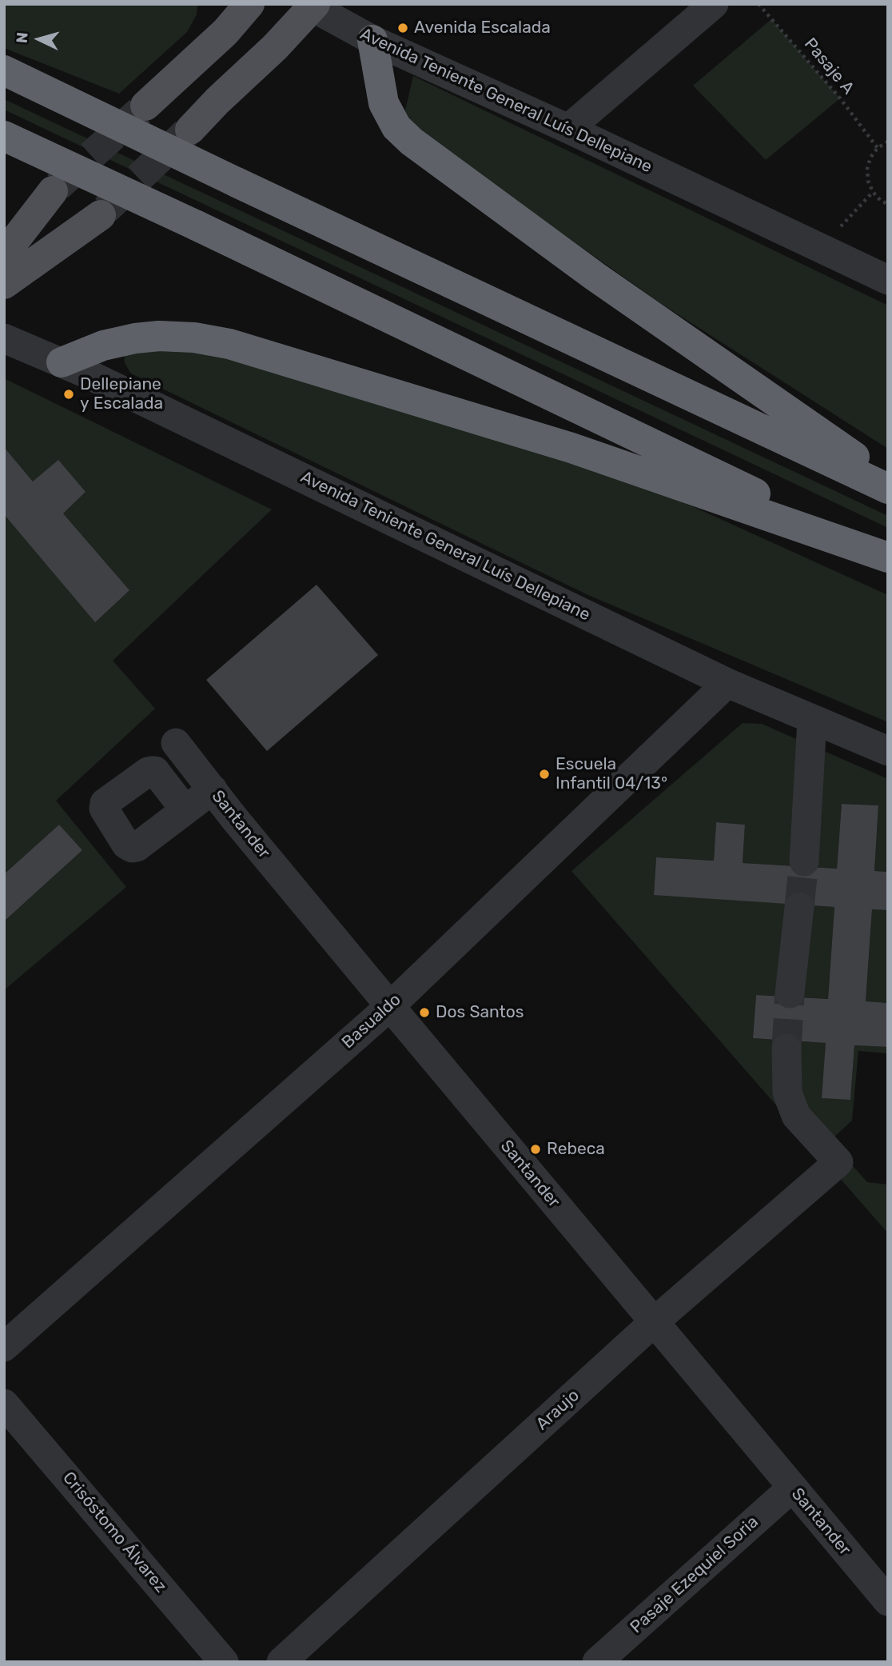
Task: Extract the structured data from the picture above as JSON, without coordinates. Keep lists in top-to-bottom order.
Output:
{
  "streets": {
    "street": [
      "Avenida Teniente General Luís Dellepiane",
      "Santander",
      "Basualdo",
      "Araujo",
      "Crisóstomo Álvarez",
      "Pasaje Ezequiel Soria"
    ],
    "path": ["Pasaje A"]
  },
  "crossings": [
    ["Avenida Teniente General Luís Dellepiane", "Basualdo"],
    ["Santander", "Basualdo"],
    ["Santander", "Araujo"],
    ["Santander", "Pasaje Ezequiel Soria"]
  ],
  "places": [
    "Avenida Escalada",
    "Dellepiane y Escalada",
    "Escuela Infantil 04/13°",
    "Dos Santos",
    "Rebeca"
  ],
  "north": "left"
}
